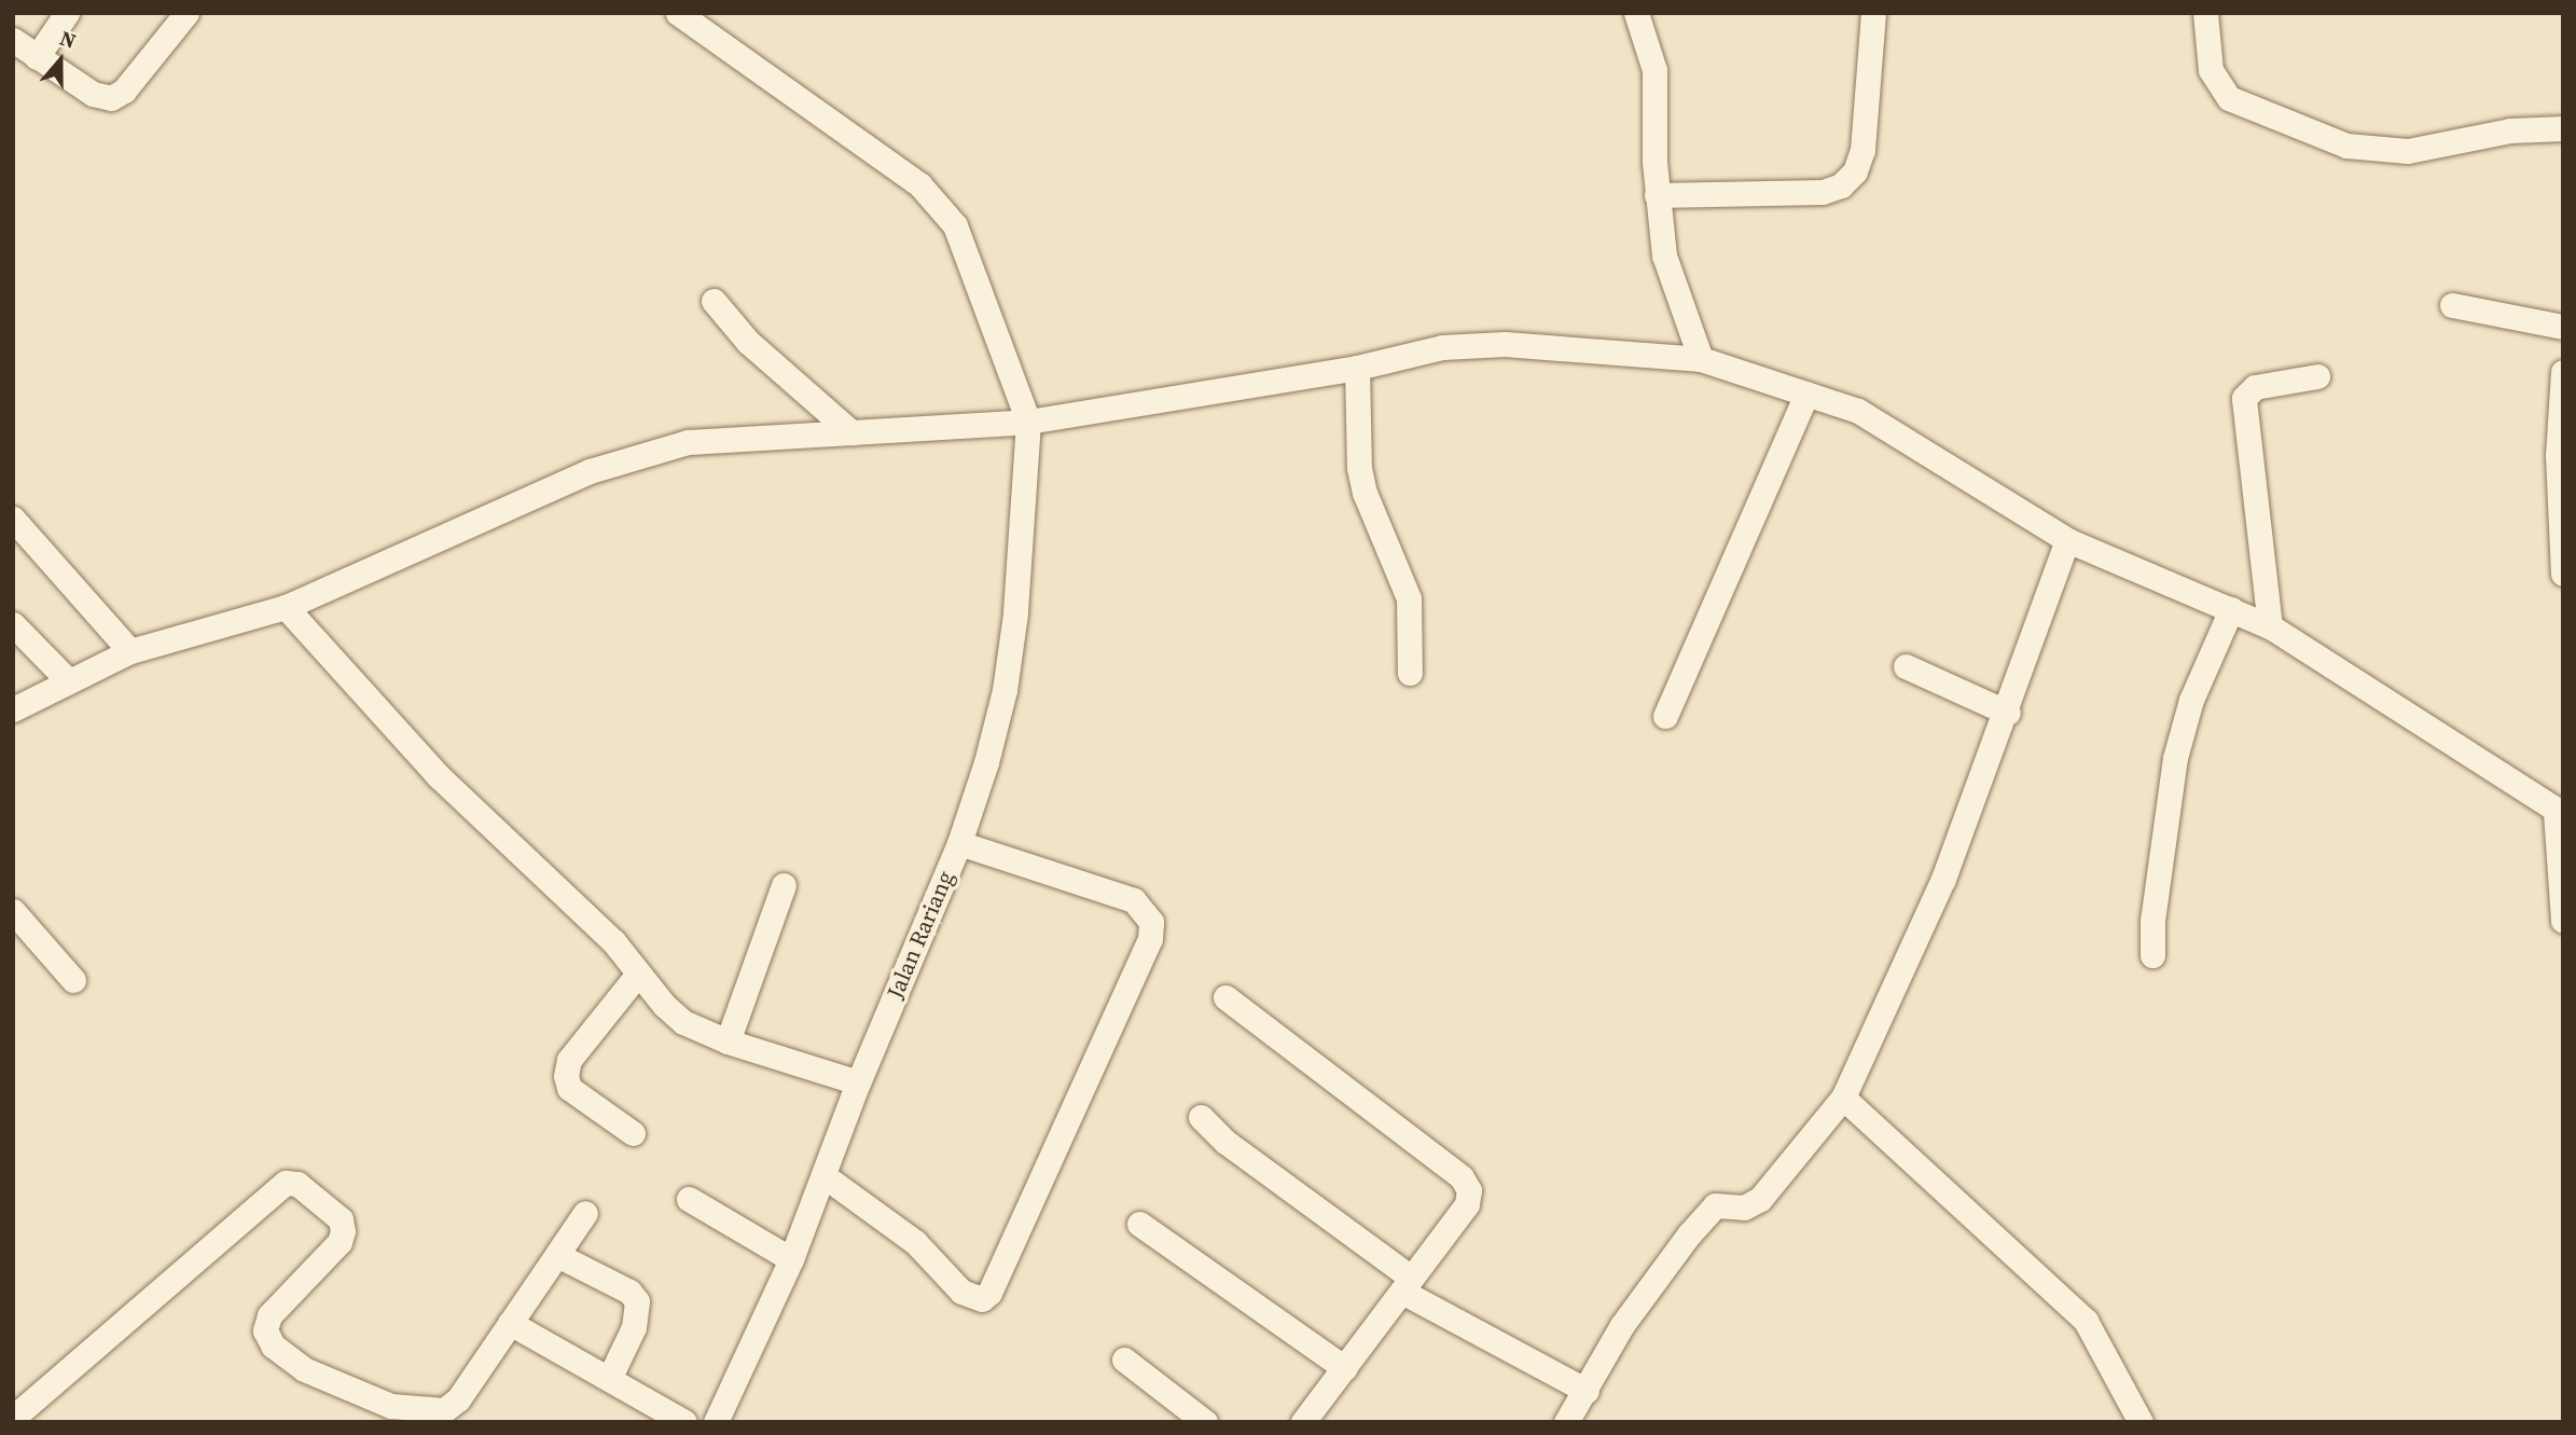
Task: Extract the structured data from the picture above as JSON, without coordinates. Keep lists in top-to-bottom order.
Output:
{
  "streets": {
    "street": ["Jalan Rariang"]
  },
  "north": "top"
}
